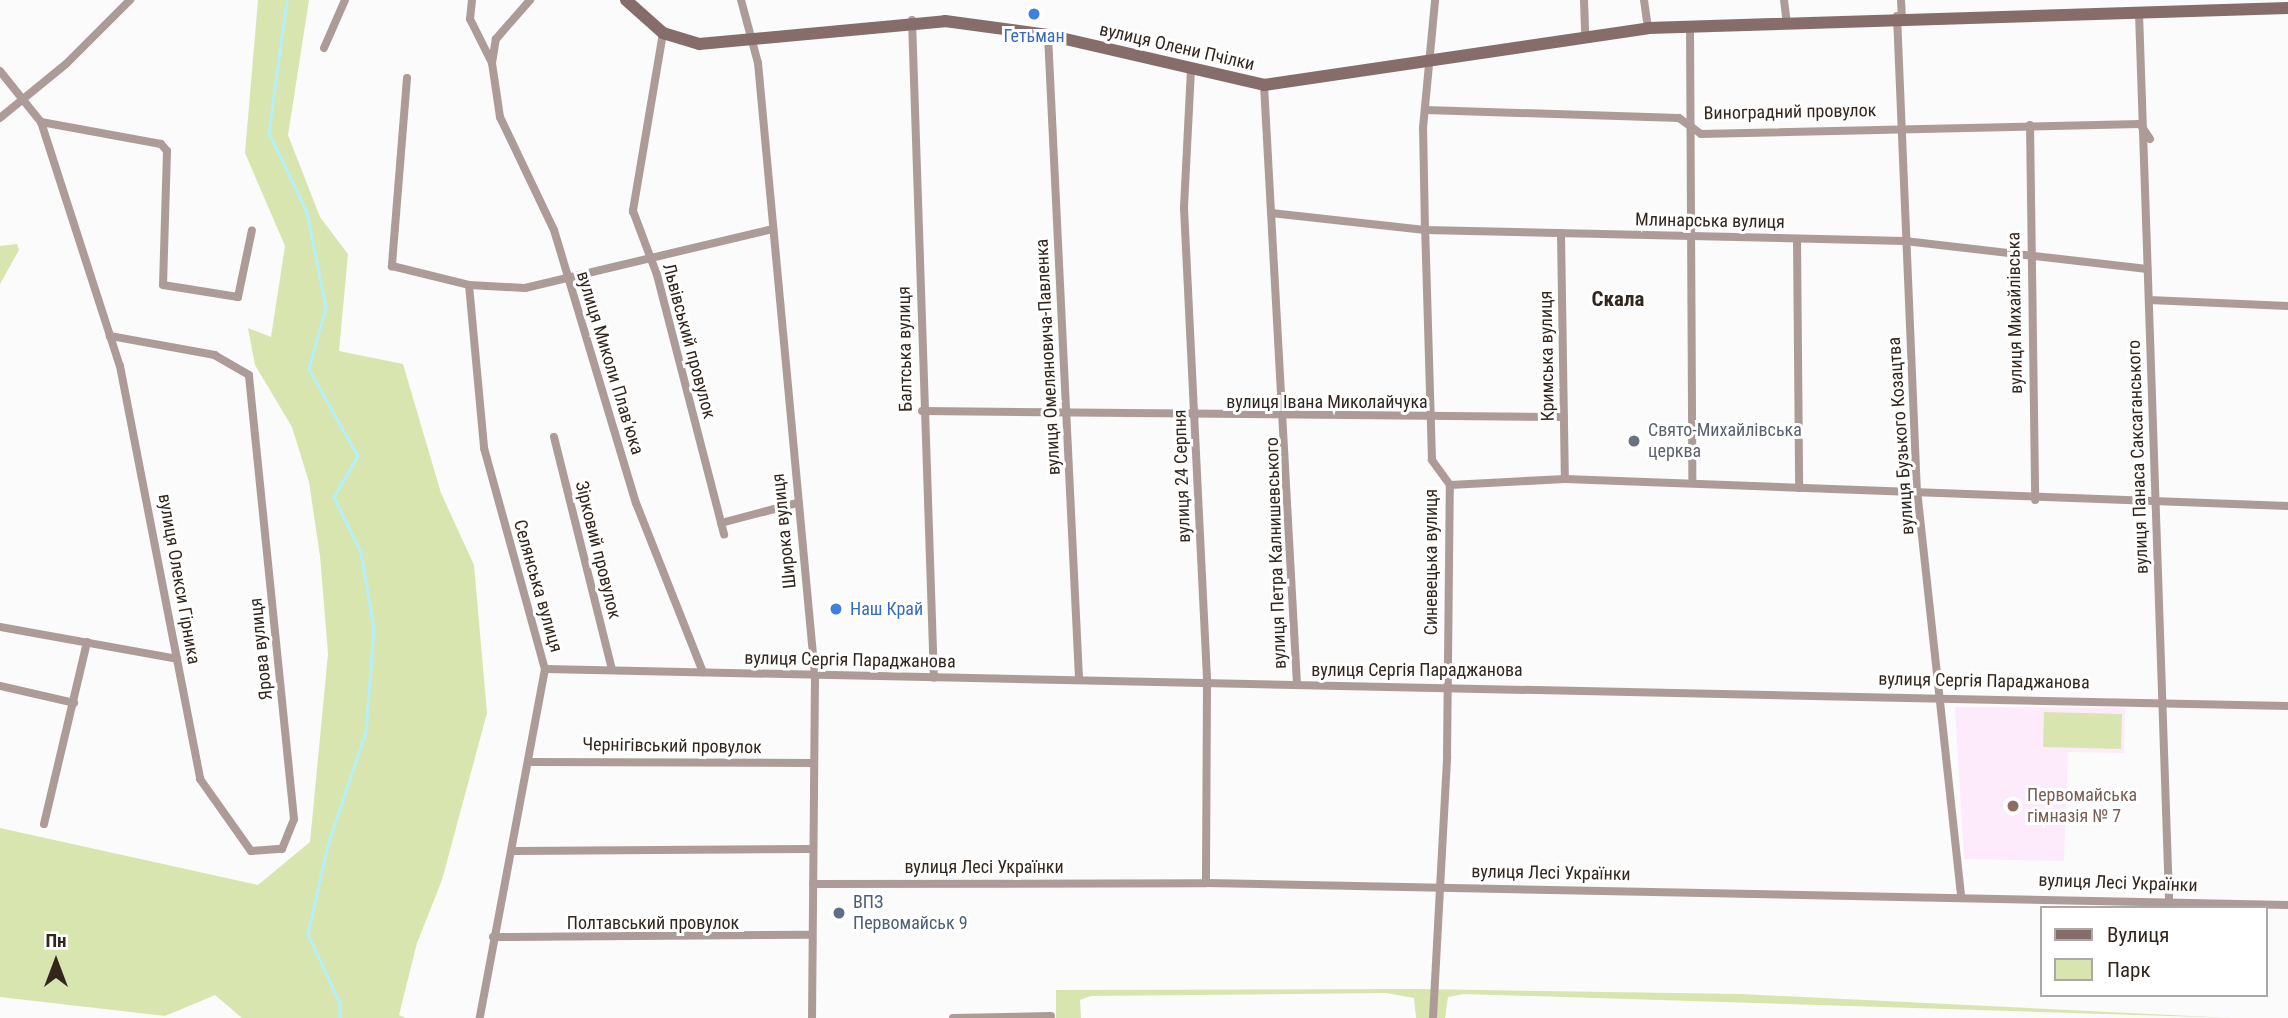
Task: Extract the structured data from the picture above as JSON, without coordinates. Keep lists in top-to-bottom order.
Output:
{
  "streets": {
    "street": [
      "вулиця Олени Пчілки",
      "Виноградний провулок",
      "Млинарська вулиця",
      "вулиця Михайлівська",
      "Львівський провулок",
      "Балтська вулиця",
      "Кримська вулиця",
      "вулиця Омеляновича-Павленка",
      "вулиця Миколи Плавʼюка",
      "вулиця Івана Миколайчука",
      "вулиця Бузького Козацтва",
      "вулиця Панаса Саксаганського",
      "вулиця 24 Серпня",
      "Широка вулиця",
      "Зірковий провулок",
      "вулиця Петра Калнишевського",
      "Синевецька вулиця",
      "вулиця Олекси Гірника",
      "Селянська вулиця",
      "Ярова вулиця",
      "вулиця Сергія Параджанова",
      "Чернігівський провулок",
      "вулиця Лесі Українки",
      "Полтавський провулок"
    ]
  },
  "crossings": [
    ["вулиця Олени Пчілки", "Львівський провулок"],
    ["вулиця Олени Пчілки", "Балтська вулиця"],
    ["вулиця Олени Пчілки", "вулиця Омеляновича-Павленка"],
    ["вулиця Олени Пчілки", "вулиця Бузького Козацтва"],
    ["вулиця Олени Пчілки", "вулиця Панаса Саксаганського"],
    ["вулиця Олени Пчілки", "вулиця 24 Серпня"],
    ["вулиця Олени Пчілки", "Широка вулиця"],
    ["вулиця Олени Пчілки", "вулиця Петра Калнишевського"],
    ["вулиця Олени Пчілки", "Синевецька вулиця"],
    ["Виноградний провулок", "вулиця Михайлівська"],
    ["Виноградний провулок", "вулиця Бузького Козацтва"],
    ["Виноградний провулок", "вулиця Панаса Саксаганського"],
    ["Виноградний провулок", "Синевецька вулиця"],
    ["Млинарська вулиця", "вулиця Михайлівська"],
    ["Млинарська вулиця", "Кримська вулиця"],
    ["Млинарська вулиця", "вулиця Бузького Козацтва"],
    ["Млинарська вулиця", "вулиця Панаса Саксаганського"],
    ["Млинарська вулиця", "вулиця Петра Калнишевського"],
    ["Млинарська вулиця", "Синевецька вулиця"],
    ["Балтська вулиця", "вулиця Івана Миколайчука"],
    ["Балтська вулиця", "вулиця Сергія Параджанова"],
    ["Кримська вулиця", "вулиця Івана Миколайчука"],
    ["вулиця Омеляновича-Павленка", "вулиця Івана Миколайчука"],
    ["вулиця Омеляновича-Павленка", "вулиця Сергія Параджанова"],
    ["вулиця Миколи Плавʼюка", "вулиця Сергія Параджанова"],
    ["вулиця Івана Миколайчука", "вулиця 24 Серпня"],
    ["вулиця Івана Миколайчука", "вулиця Петра Калнишевського"],
    ["вулиця Івана Миколайчука", "Синевецька вулиця"],
    ["вулиця Бузького Козацтва", "вулиця Сергія Параджанова"],
    ["вулиця Бузького Козацтва", "вулиця Лесі Українки"],
    ["вулиця Панаса Саксаганського", "вулиця Сергія Параджанова"],
    ["вулиця Панаса Саксаганського", "вулиця Лесі Українки"],
    ["вулиця 24 Серпня", "вулиця Сергія Параджанова"],
    ["вулиця 24 Серпня", "вулиця Лесі Українки"],
    ["Широка вулиця", "вулиця Сергія Параджанова"],
    ["Широка вулиця", "Чернігівський провулок"],
    ["Широка вулиця", "вулиця Лесі Українки"],
    ["Широка вулиця", "Полтавський провулок"],
    ["Зірковий провулок", "вулиця Сергія Параджанова"],
    ["вулиця Петра Калнишевського", "вулиця Сергія Параджанова"],
    ["Синевецька вулиця", "вулиця Сергія Параджанова"],
    ["Синевецька вулиця", "вулиця Лесі Українки"],
    ["вулиця Олекси Гірника", "Ярова вулиця"],
    ["Селянська вулиця", "вулиця Сергія Параджанова"],
    ["Селянська вулиця", "Чернігівський провулок"],
    ["Селянська вулиця", "Полтавський провулок"]
  ],
  "districts": ["Скала"],
  "places": [
    "Гетьман",
    "Свято-Михайлівська церква",
    "Наш Край",
    "Первомайська гімназія № 7",
    "ВПЗ Первомайськ 9"
  ],
  "legend": ["Вулиця", "Парк"],
  "north": "top"
}
